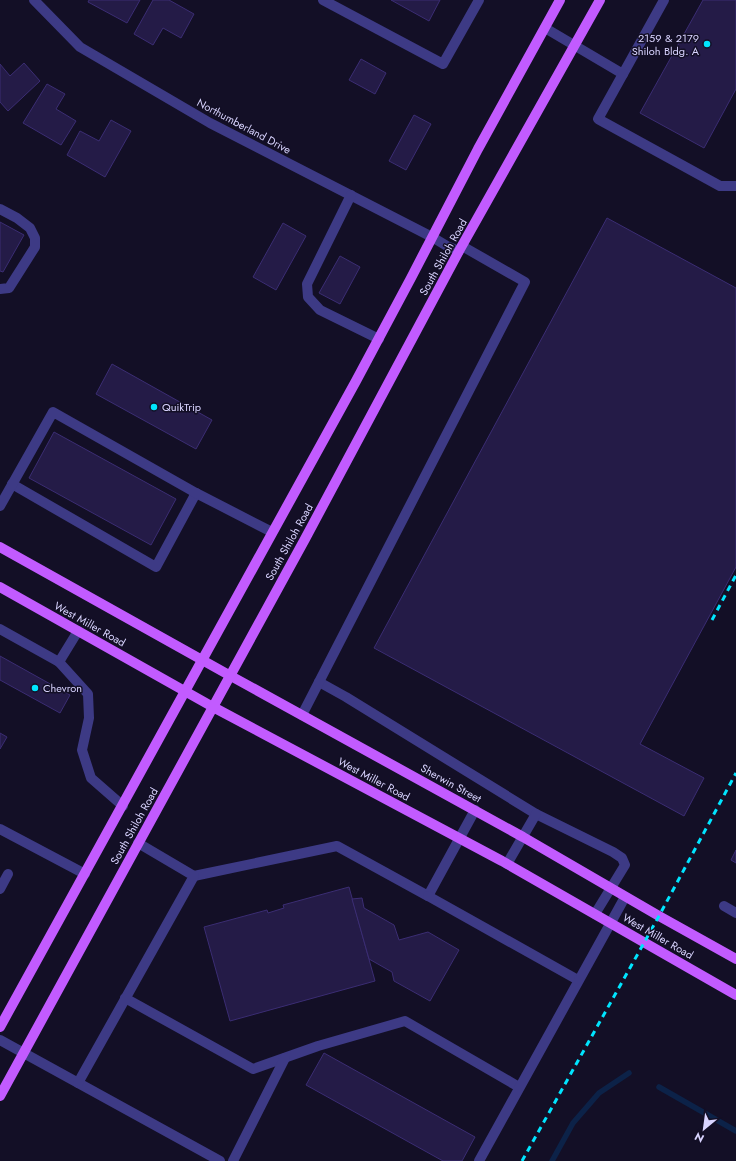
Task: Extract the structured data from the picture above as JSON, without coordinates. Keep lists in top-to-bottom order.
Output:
{
  "streets": {
    "main road": ["South Shiloh Road", "West Miller Road", "Sherwin Street"],
    "street": ["Northumberland Drive"]
  },
  "crossings": [
    ["Northumberland Drive", "South Shiloh Road"],
    ["South Shiloh Road", "West Miller Road"],
    ["South Shiloh Road", "Sherwin Street"],
    ["West Miller Road", "Sherwin Street"]
  ],
  "places": ["2159 & 2179 Shiloh Bldg. A", "QuikTrip", "Chevron"],
  "north": "bottom left"
}
